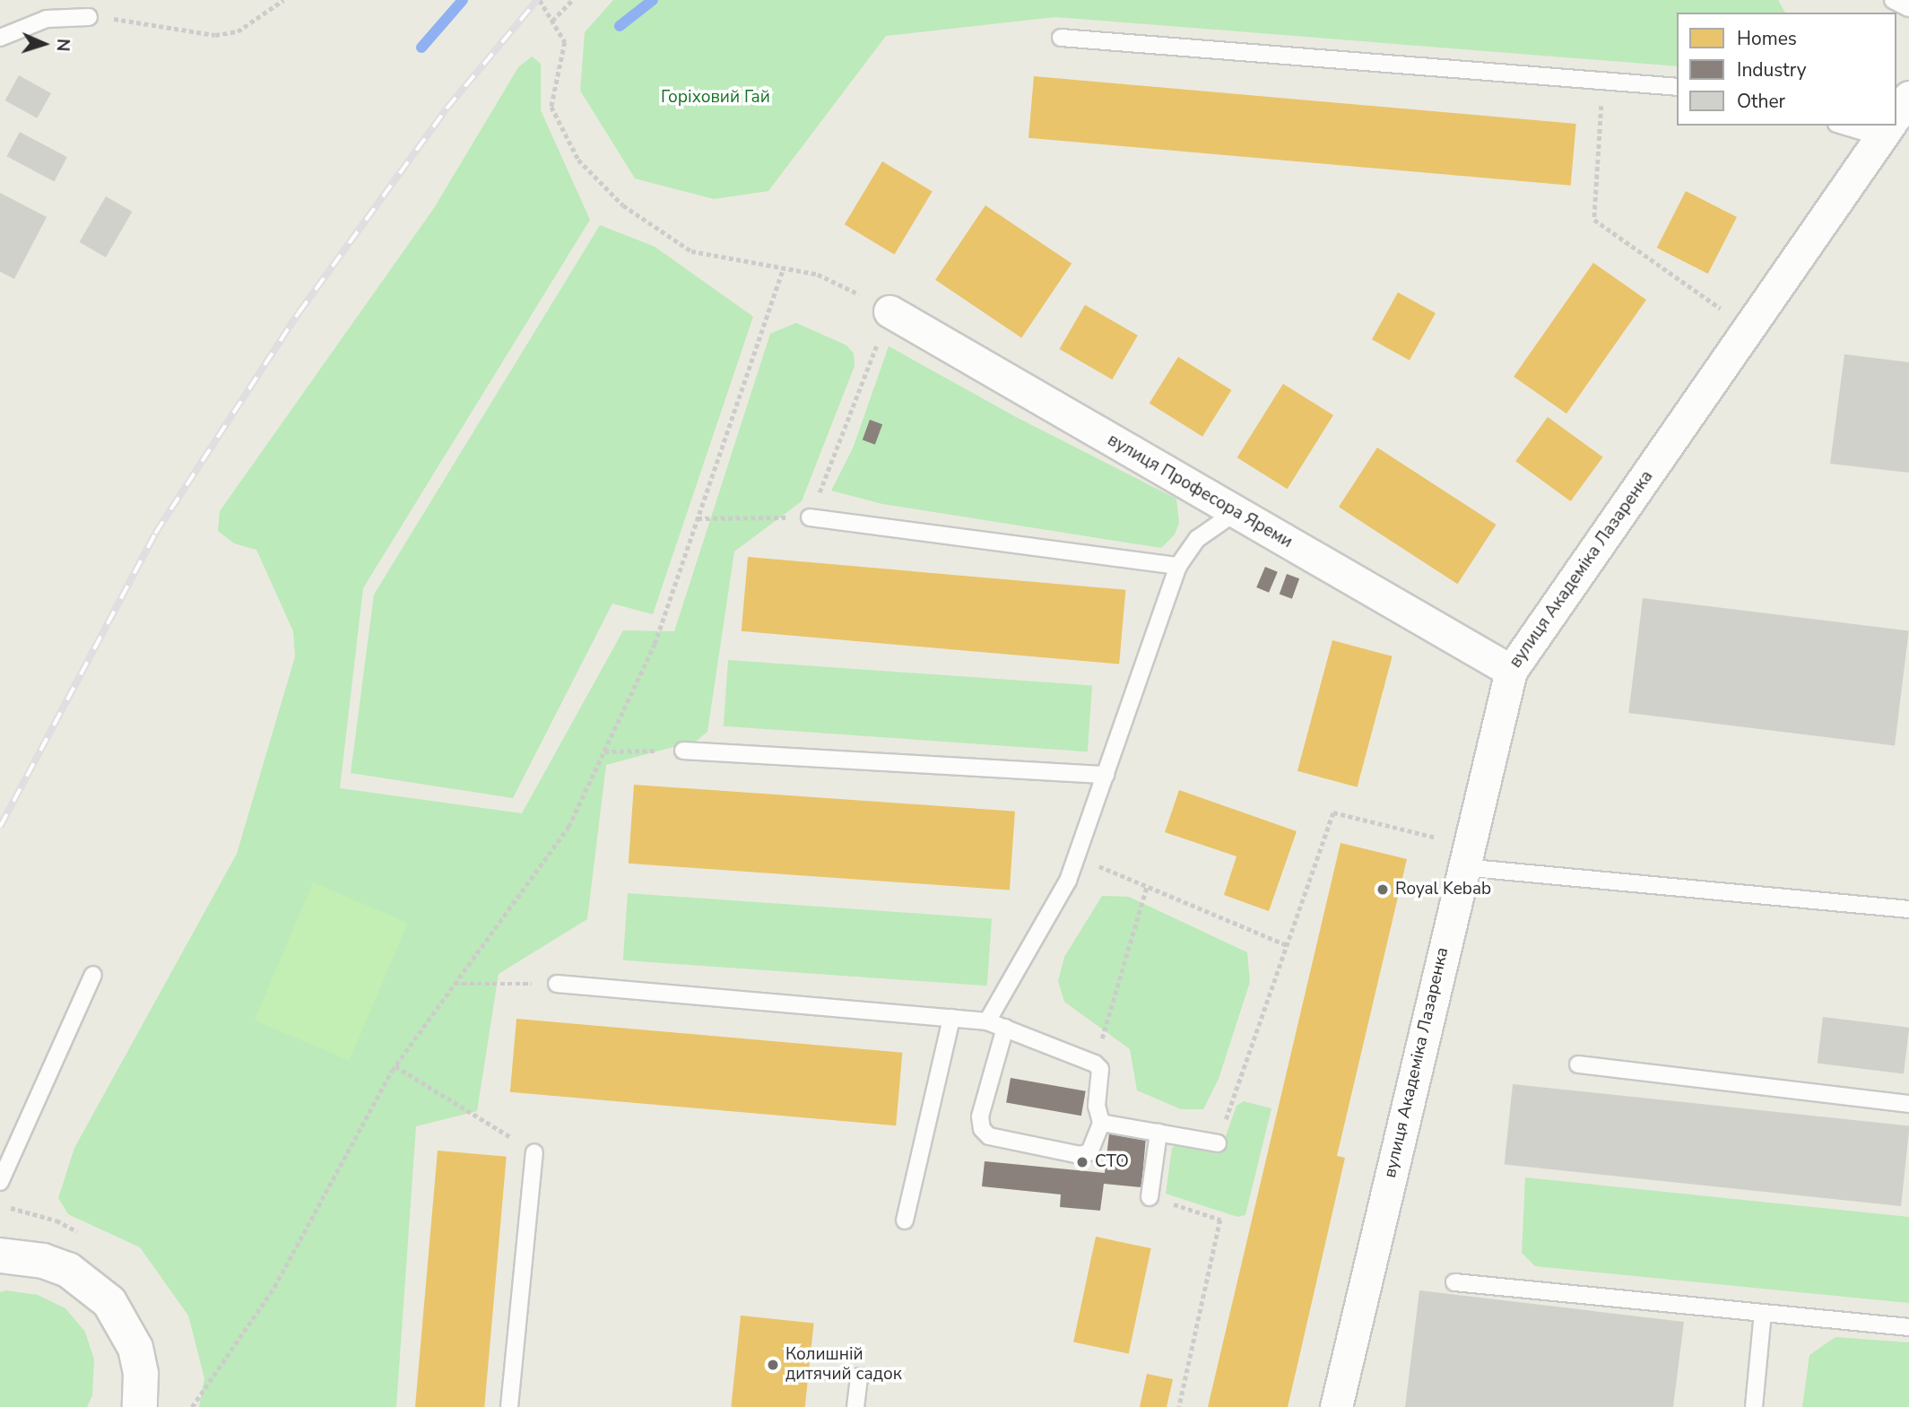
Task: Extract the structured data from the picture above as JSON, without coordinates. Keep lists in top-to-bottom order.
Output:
{
  "streets": {
    "street": ["вулиця Професора Яреми", "вулиця Академіка Лазаренка"]
  },
  "crossings": [
    ["вулиця Професора Яреми", "вулиця Академіка Лазаренка"]
  ],
  "parks": ["Горіховий Гай"],
  "places": ["Royal Kebab", "СТО", "Колишній дитячий садок"],
  "legend": ["Homes", "Industry", "Other"],
  "north": "right"
}
